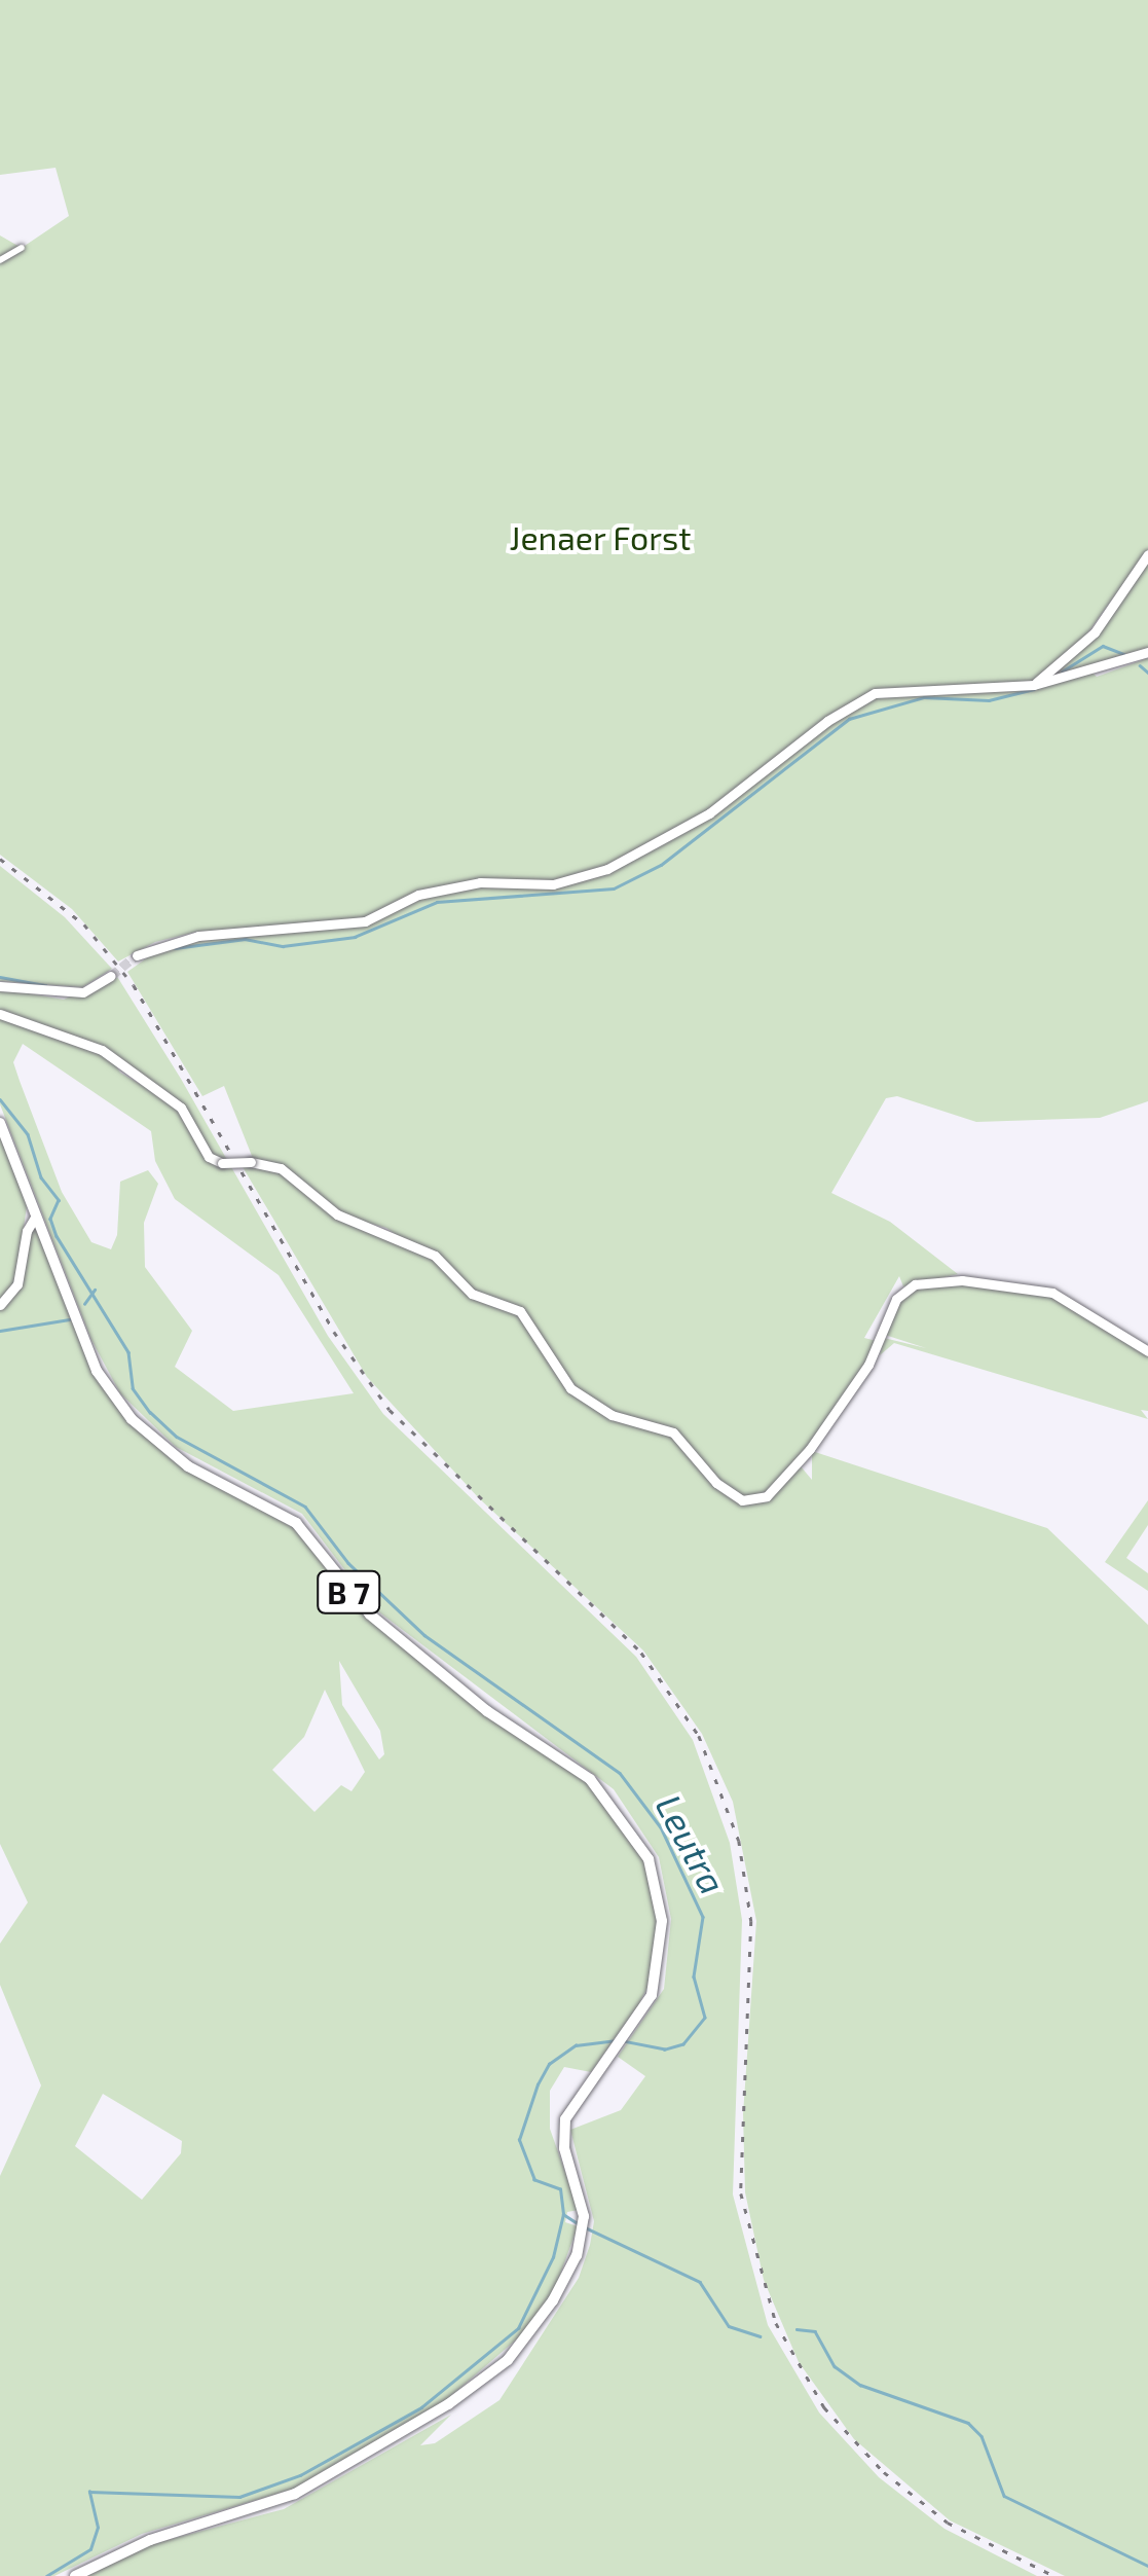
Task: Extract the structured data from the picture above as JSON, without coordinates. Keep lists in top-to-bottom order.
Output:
{
  "streets": {
    "main road": ["B 7"]
  },
  "water": ["Leutra"],
  "parks": ["Jenaer Forst"]
}
